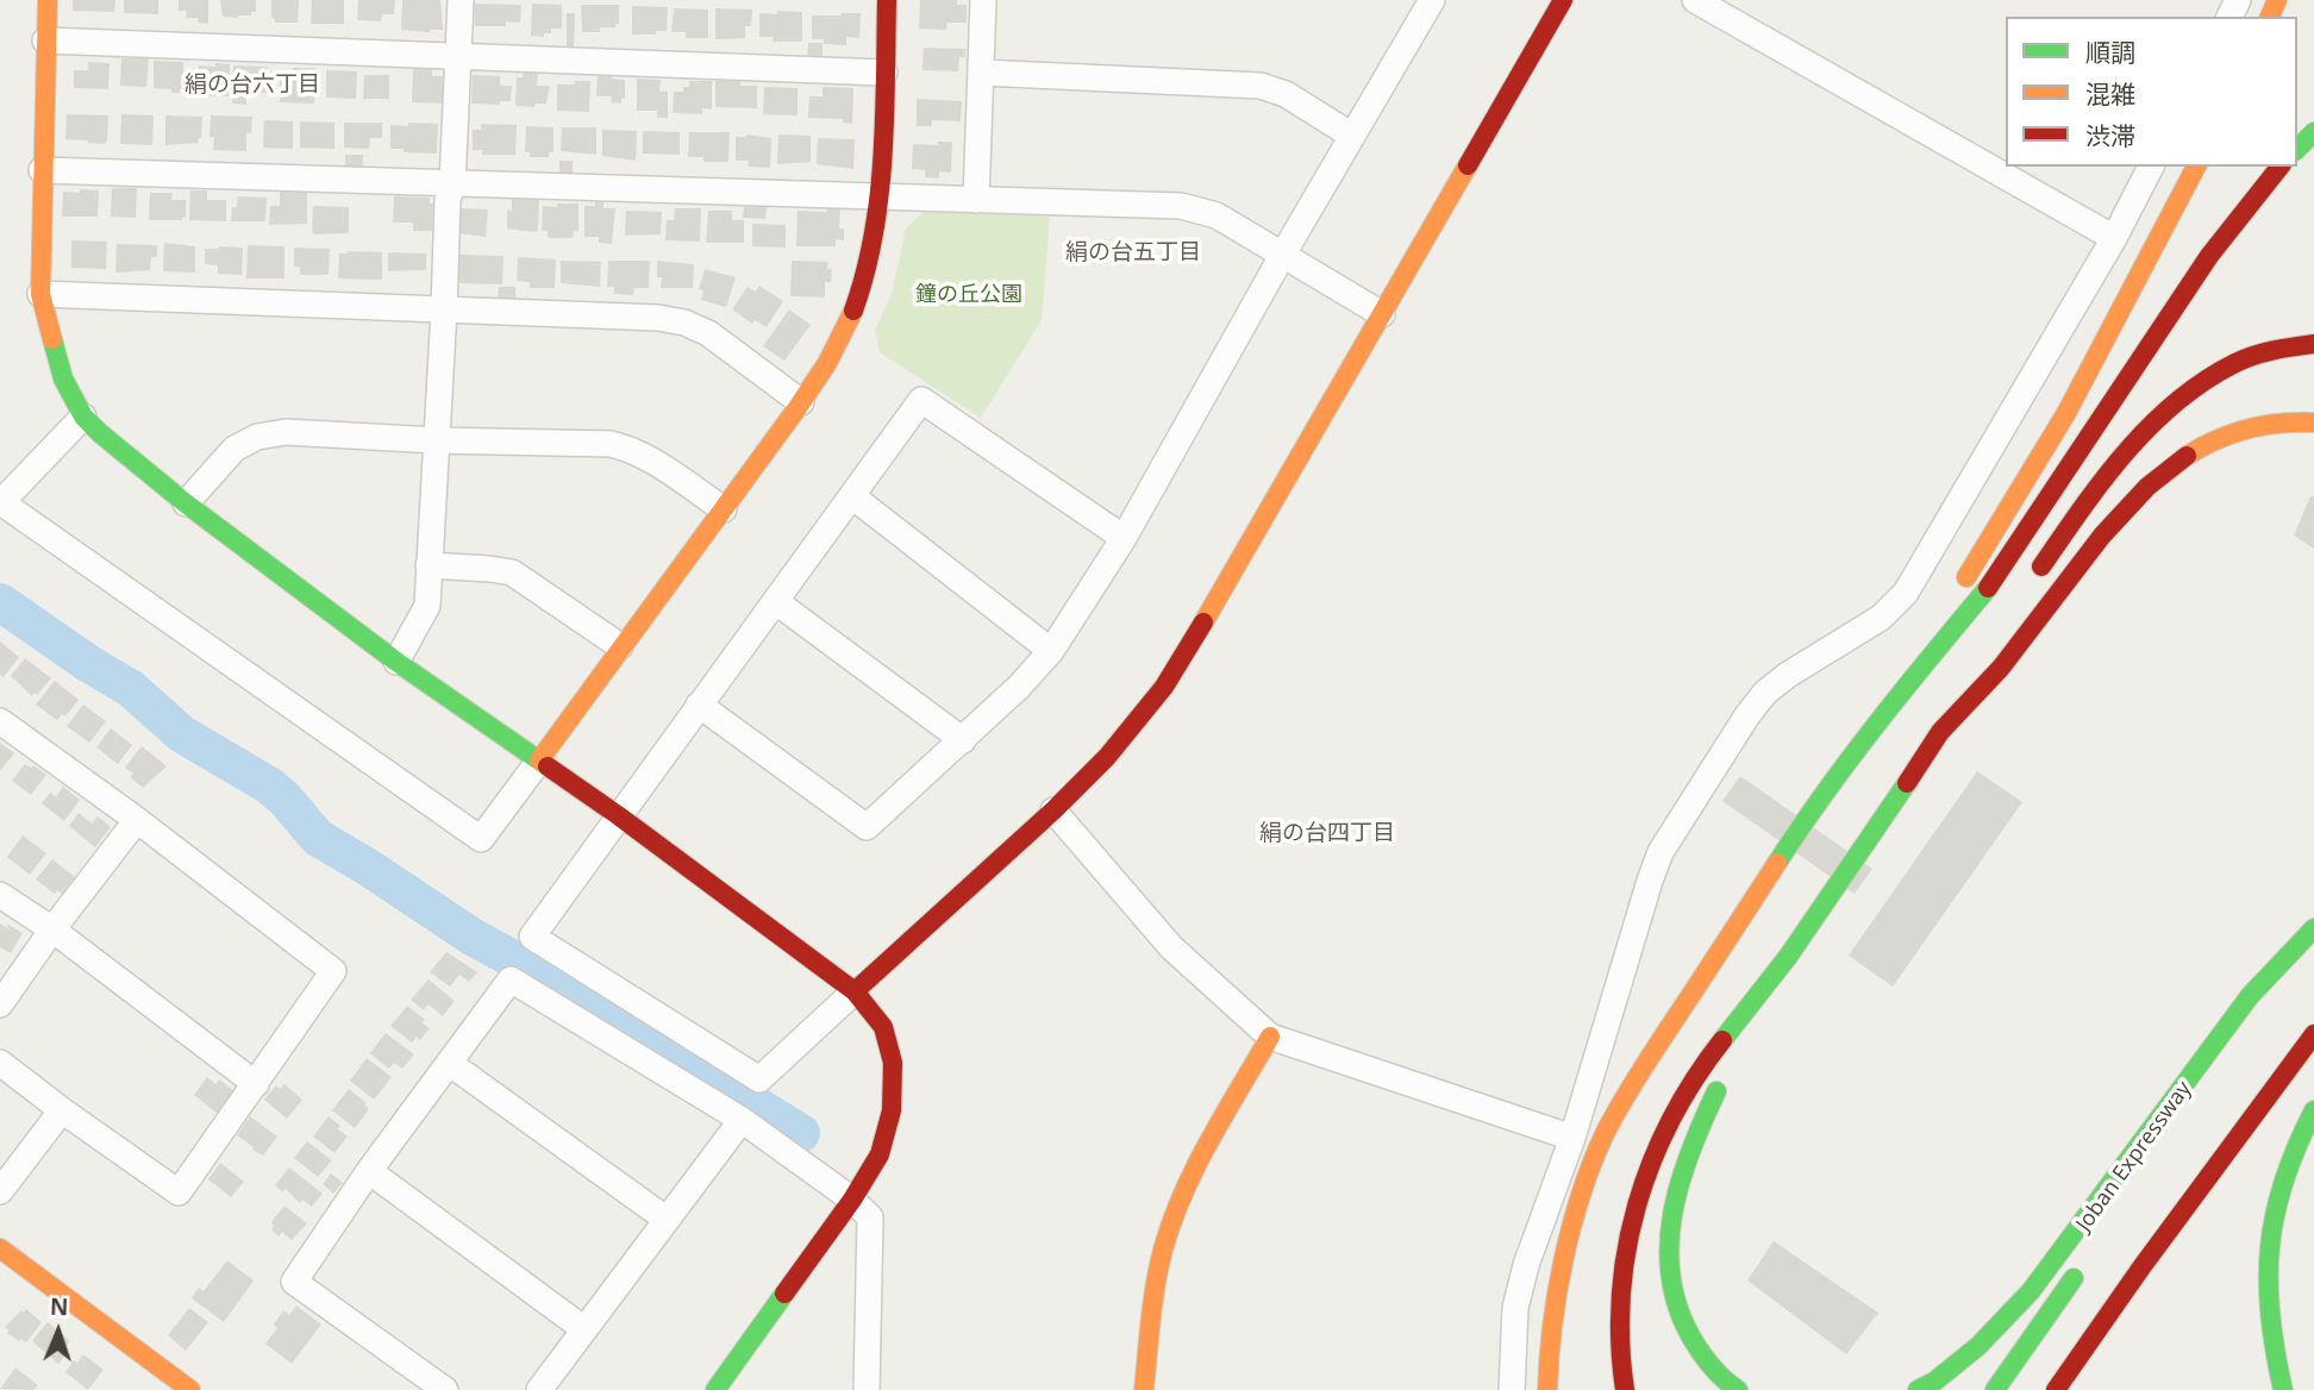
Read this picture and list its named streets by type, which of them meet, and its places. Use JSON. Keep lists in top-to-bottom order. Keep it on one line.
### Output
{"districts":["絹の台六丁目","絹の台五丁目","絹の台四丁目"],"parks":["鐘の丘公園"],"legend":["順調","混雑","渋滞"],"north":"top"}
